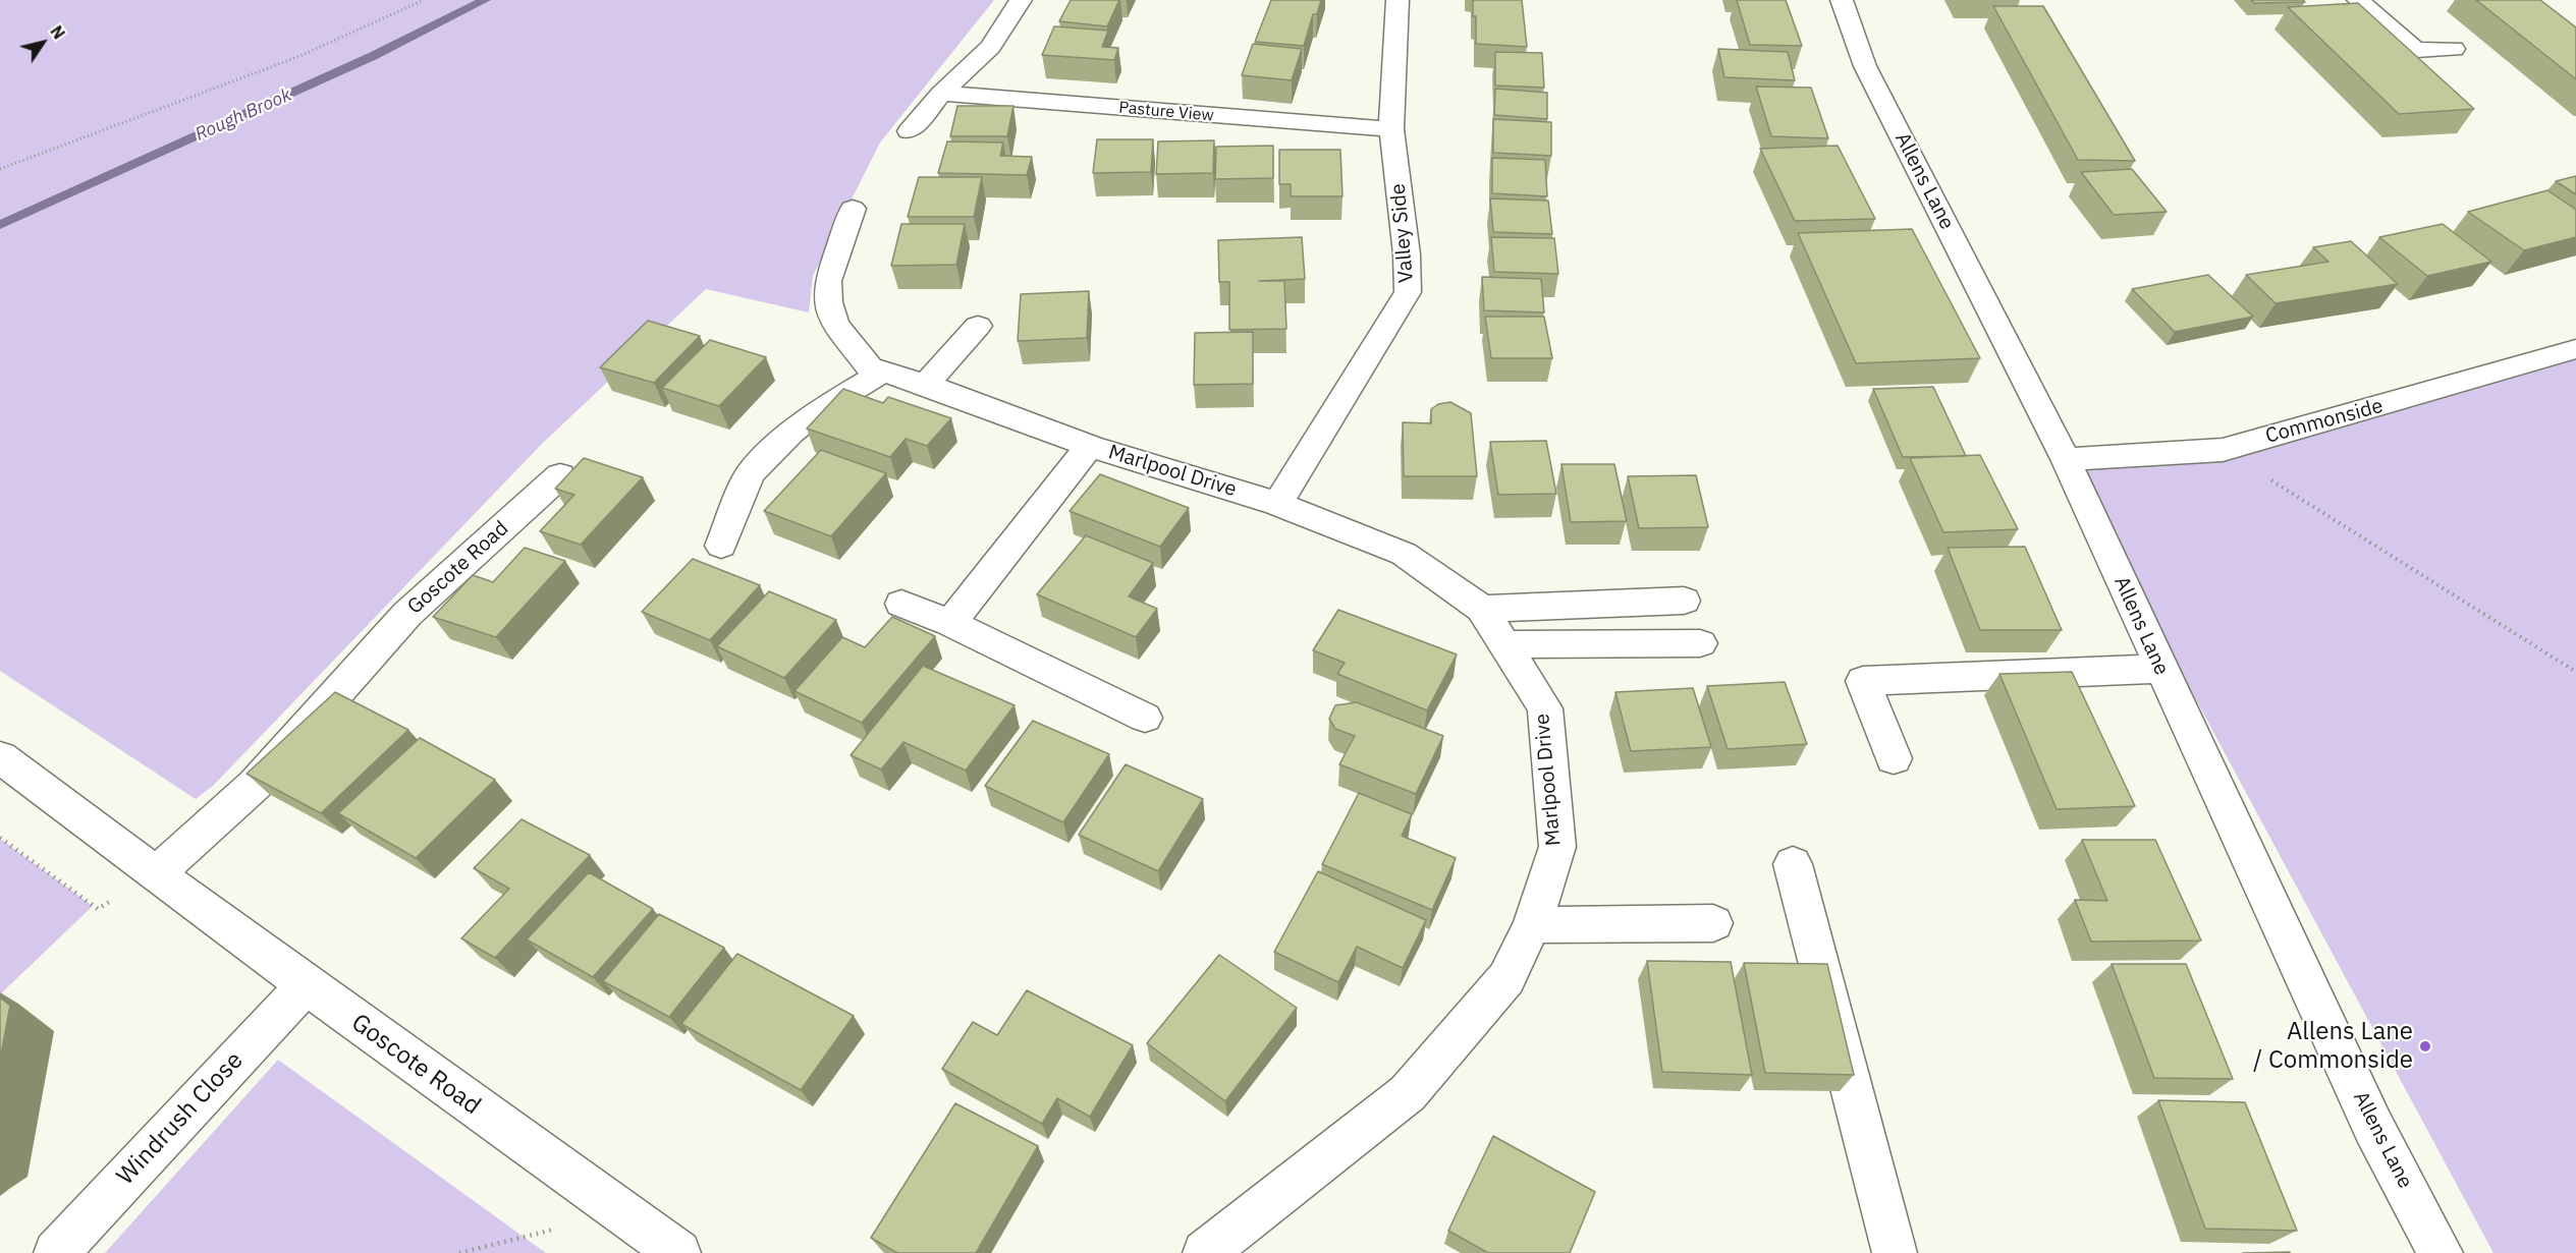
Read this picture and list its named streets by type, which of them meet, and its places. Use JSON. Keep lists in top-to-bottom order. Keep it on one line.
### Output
{"streets":{"street":["Pasture View","Allens Lane","Valley Side","Commonside","Marlpool Drive","Goscote Road","Windrush Close"]},"crossings":[["Pasture View","Valley Side"],["Allens Lane","Commonside"],["Valley Side","Marlpool Drive"],["Goscote Road","Windrush Close"]],"water":["Rough Brook"],"places":["Allens Lane / Commonside"],"north":"top right"}
